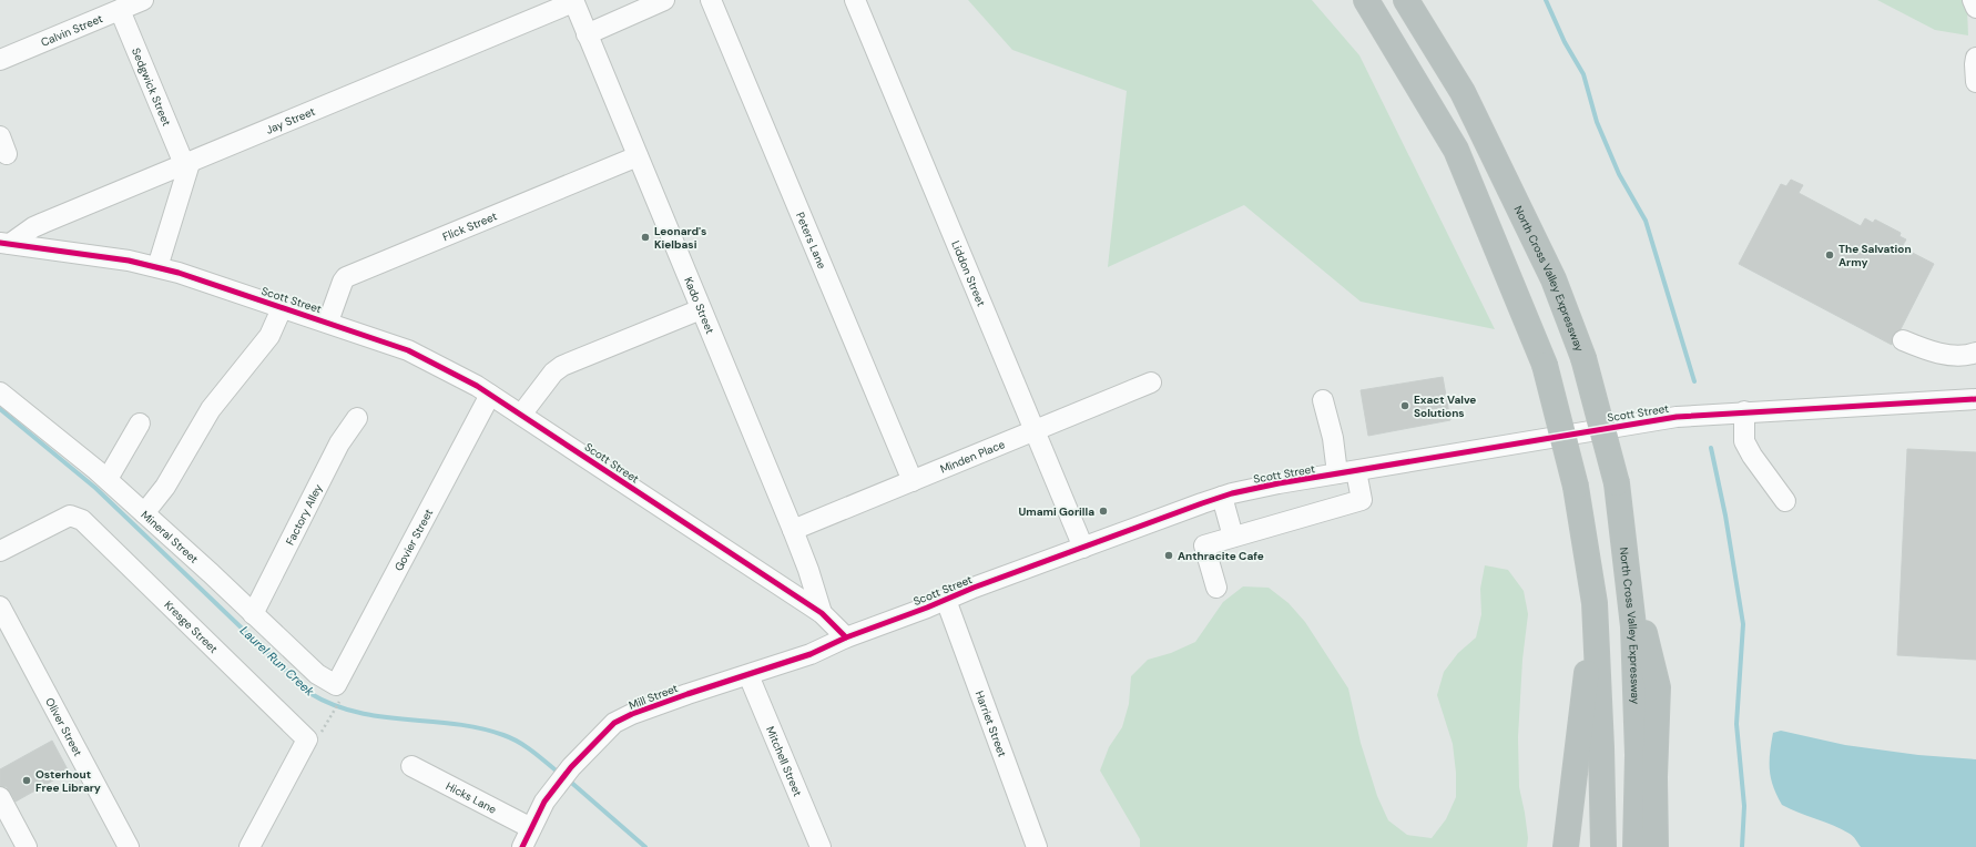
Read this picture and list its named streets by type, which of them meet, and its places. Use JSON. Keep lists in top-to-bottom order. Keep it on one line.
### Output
{"streets":{"highway":["North Cross Valley Expressway"],"street":["Calvin Street","Sedgwick Street","Jay Street","Flick Street","Peters Lane","Liddon Street","Scott Street","Kado Street","Minden Place","Factory Alley","Mineral Street","Govier Street","Kresge Street","Mill Street","Harriet Street","Oliver Street","Mitchell Street","Hicks Lane"]},"crossings":[["Calvin Street","Sedgwick Street"],["Sedgwick Street","Jay Street"],["Jay Street","Scott Street"],["Jay Street","Kado Street"],["Flick Street","Scott Street"],["Flick Street","Kado Street"],["Peters Lane","Minden Place"],["Liddon Street","Scott Street"],["Liddon Street","Minden Place"],["Scott Street","Kado Street"],["Scott Street","Govier Street"],["Scott Street","Mill Street"],["Scott Street","Harriet Street"],["Kado Street","Minden Place"],["Factory Alley","Mineral Street"],["Mineral Street","Govier Street"],["Mill Street","Mitchell Street"],["Mill Street","Hicks Lane"]],"water":["Laurel Run Creek"],"places":["Leonard's Kielbasi","The Salvation Army","Exact Valve Solutions","Umami Gorilla","Anthracite Cafe","Osterhout Free Library"]}
